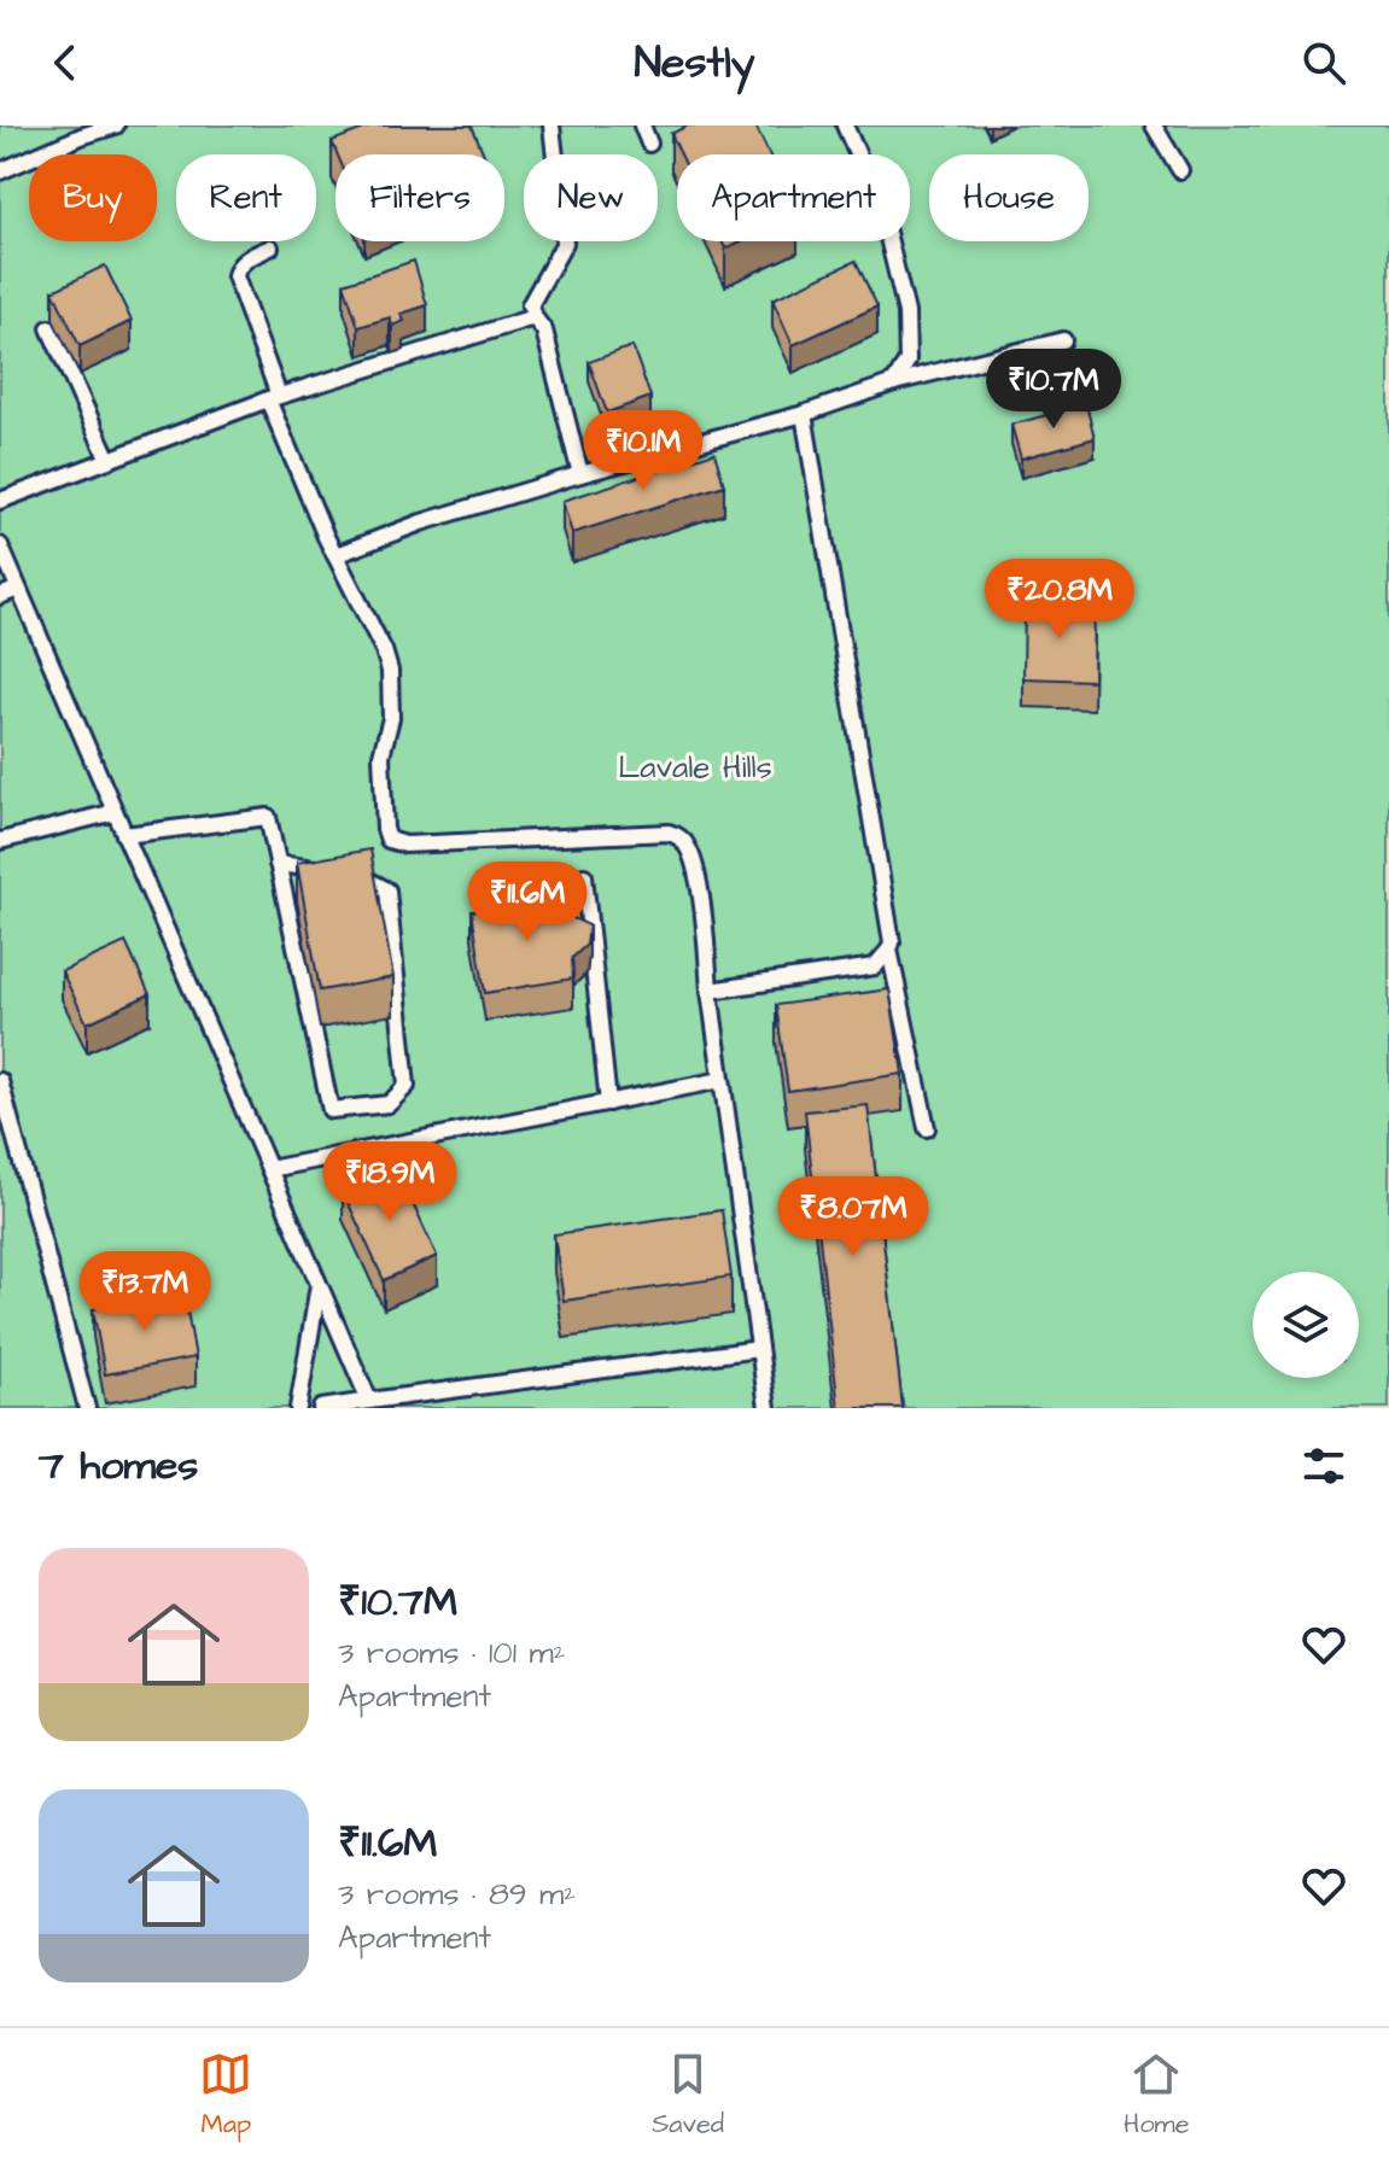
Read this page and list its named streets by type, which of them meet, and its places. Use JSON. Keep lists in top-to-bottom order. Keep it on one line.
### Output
{"parks":["Lavale Hills"],"page":{"header":"Nestly","chip":["Buy","Rent","Filters","New","Apartment","House"],"price":["₹10.7M","₹10.1M","₹20.8M","₹11.6M","₹18.9M","₹8.07M","₹13.7M"],"heading":"7 homes","list":[{"name":"₹10.7M","note":"3 rooms · 101 m² · Apartment"},{"name":"₹11.6M","note":"3 rooms · 89 m² · Apartment"}],"tabs":["Map","Saved","Home"]}}
